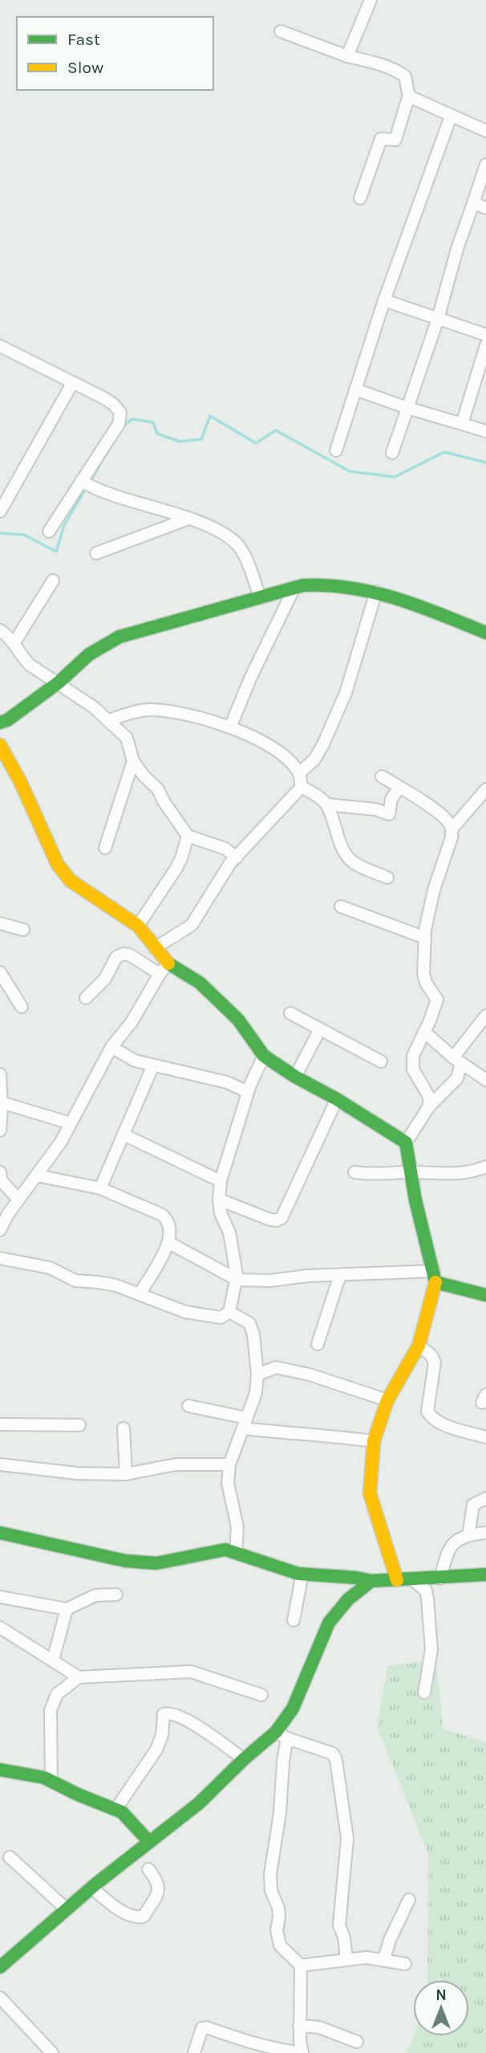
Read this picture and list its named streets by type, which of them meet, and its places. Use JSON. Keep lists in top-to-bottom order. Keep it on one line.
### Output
{"legend":["Fast","Slow"],"north":"top"}
